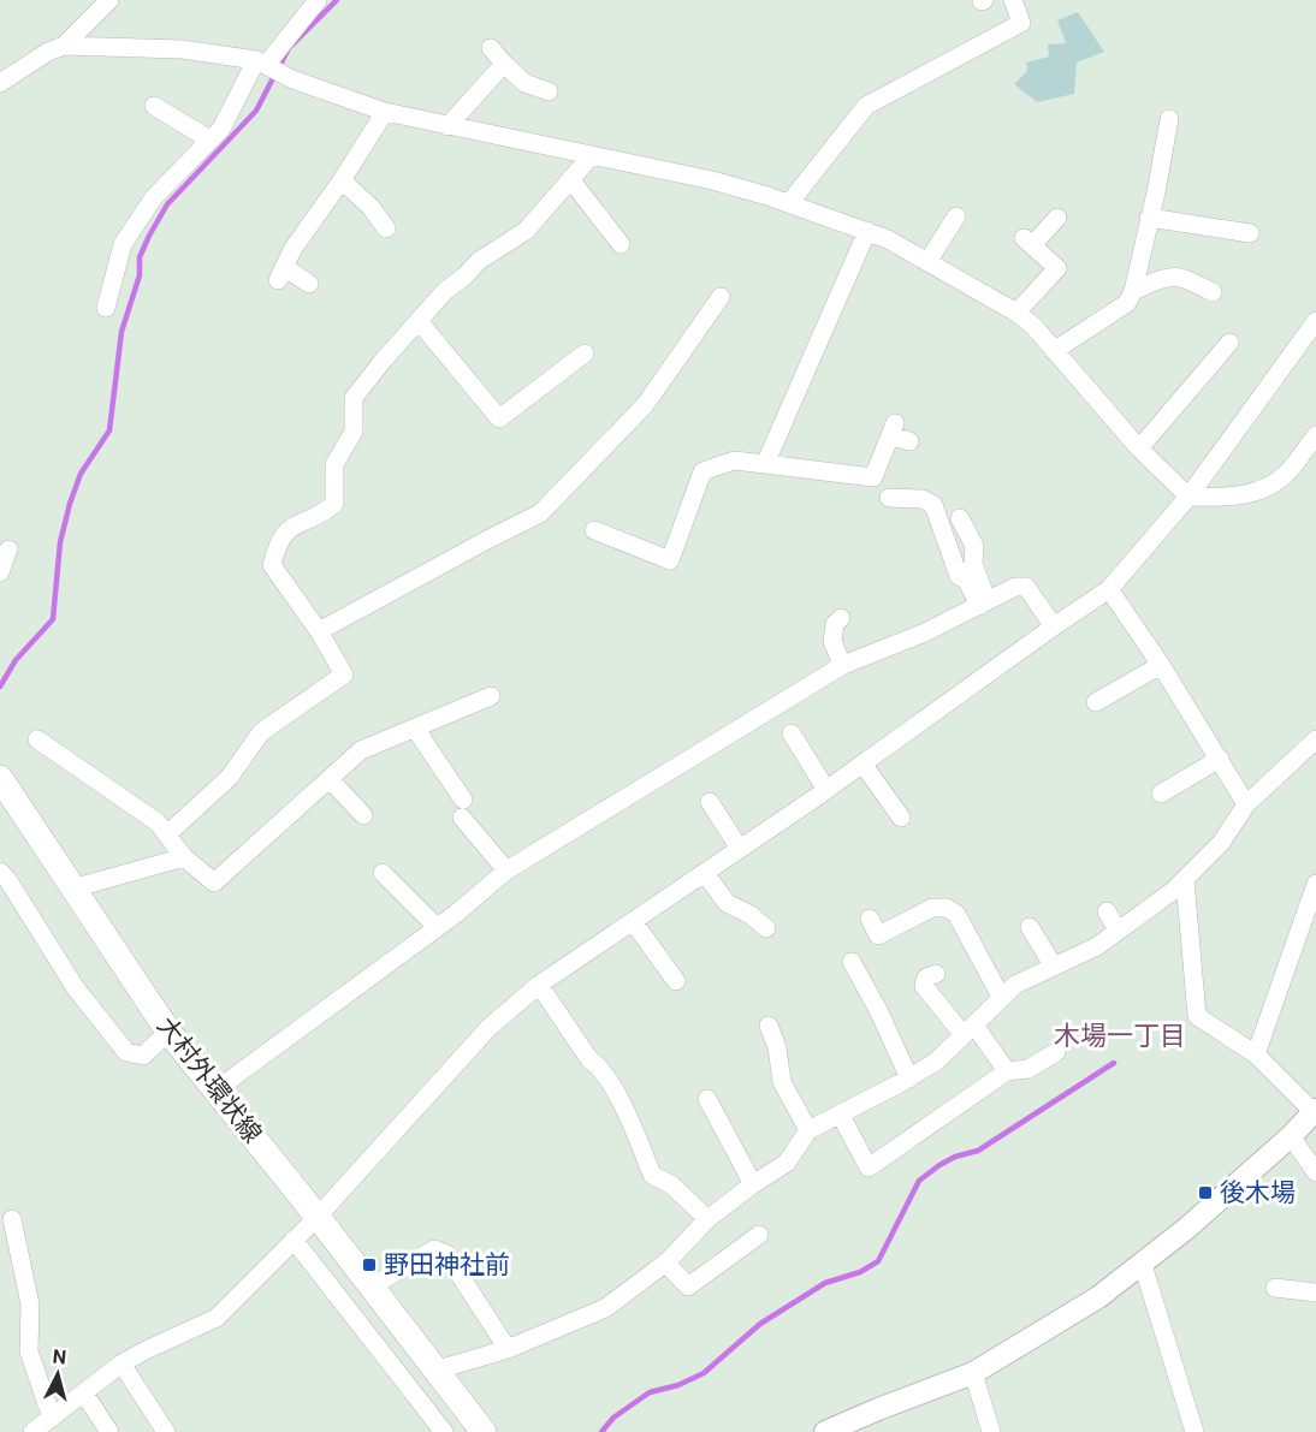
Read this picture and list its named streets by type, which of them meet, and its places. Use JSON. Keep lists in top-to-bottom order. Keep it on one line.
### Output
{"streets":{"main road":["大村外環状線"]},"districts":["木場一丁目"],"places":{"transit":["後木場","野田神社前"]},"north":"top"}
